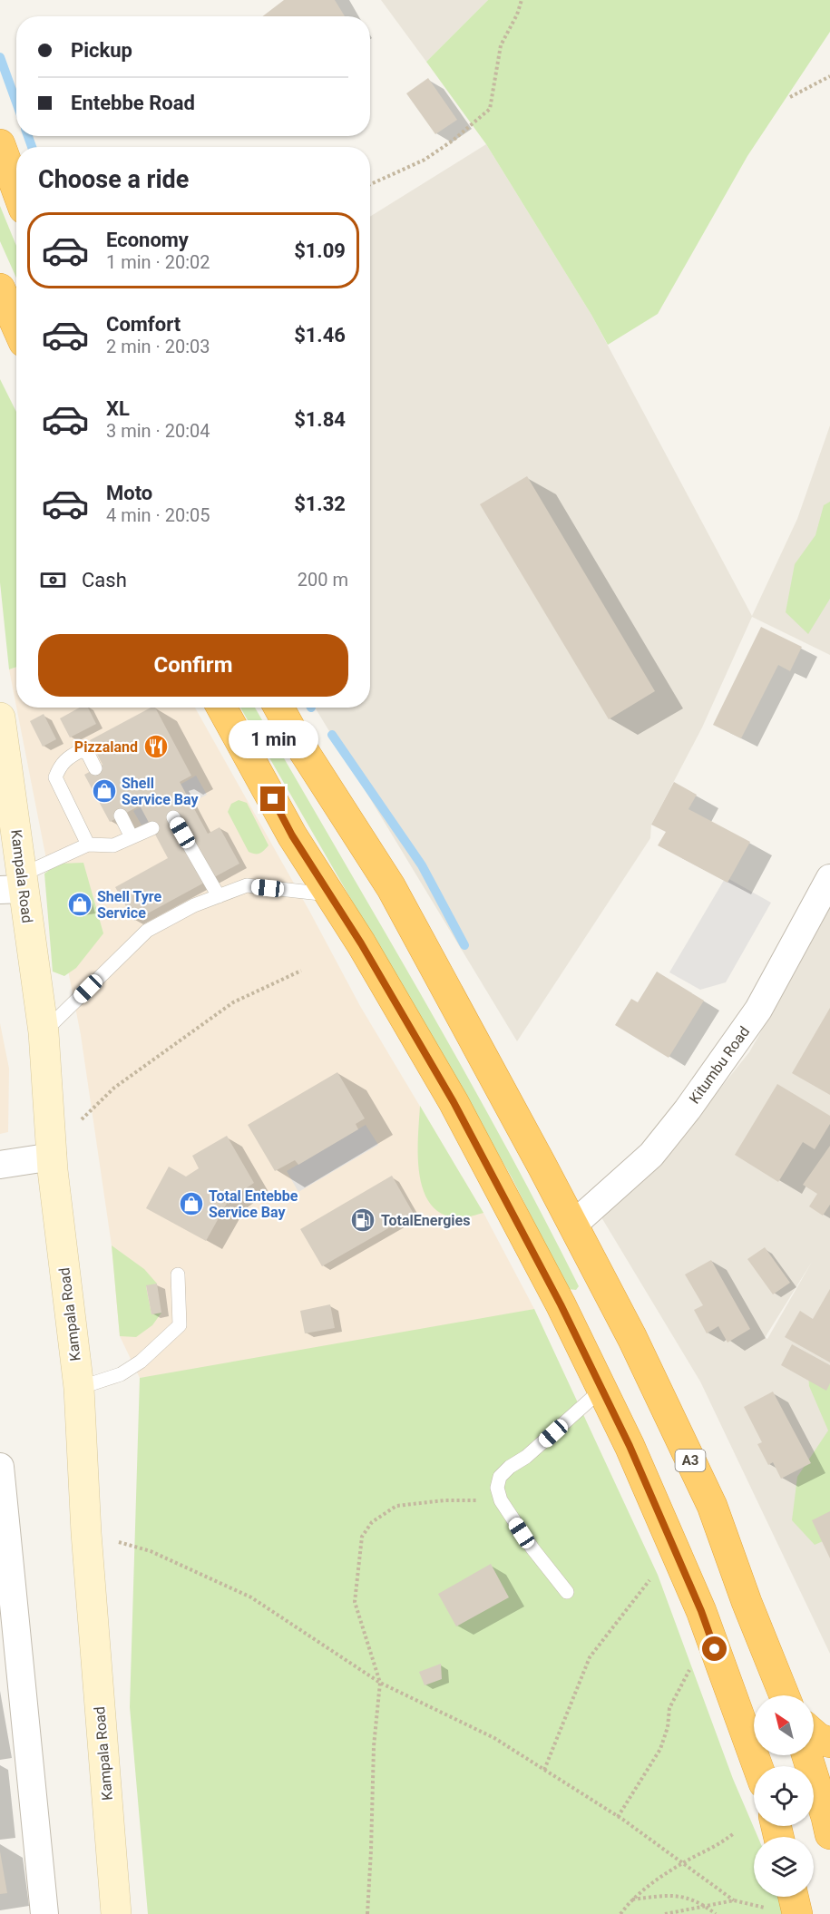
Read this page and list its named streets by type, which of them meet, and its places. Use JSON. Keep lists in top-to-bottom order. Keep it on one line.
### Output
{"streets":{"highway":["A3"],"main road":["Kampala Road"],"street":["Kitumbu Road"]},"crossings":[["Kitumbu Road","A3"]],"places":{"restaurant":["Pizzaland"],"shop":["Shell Service Bay","Shell Tyre Service","Total Entebbe Service Bay"],"fuel station":["TotalEnergies"]},"north":"top left","page":{"banner":["Pickup","Entebbe Road"],"heading":"Choose a ride","list":[{"name":"Economy","note":"1 min · 20:02","value":"$1.09"},{"name":"Comfort","note":"2 min · 20:03","value":"$1.46"},{"name":"XL","note":"3 min · 20:04","value":"$1.84"},{"name":"Moto","note":"4 min · 20:05","value":"$1.32"}],"pay":["Cash","200 m"],"buttons":"Confirm","bubble":"1 min"}}
